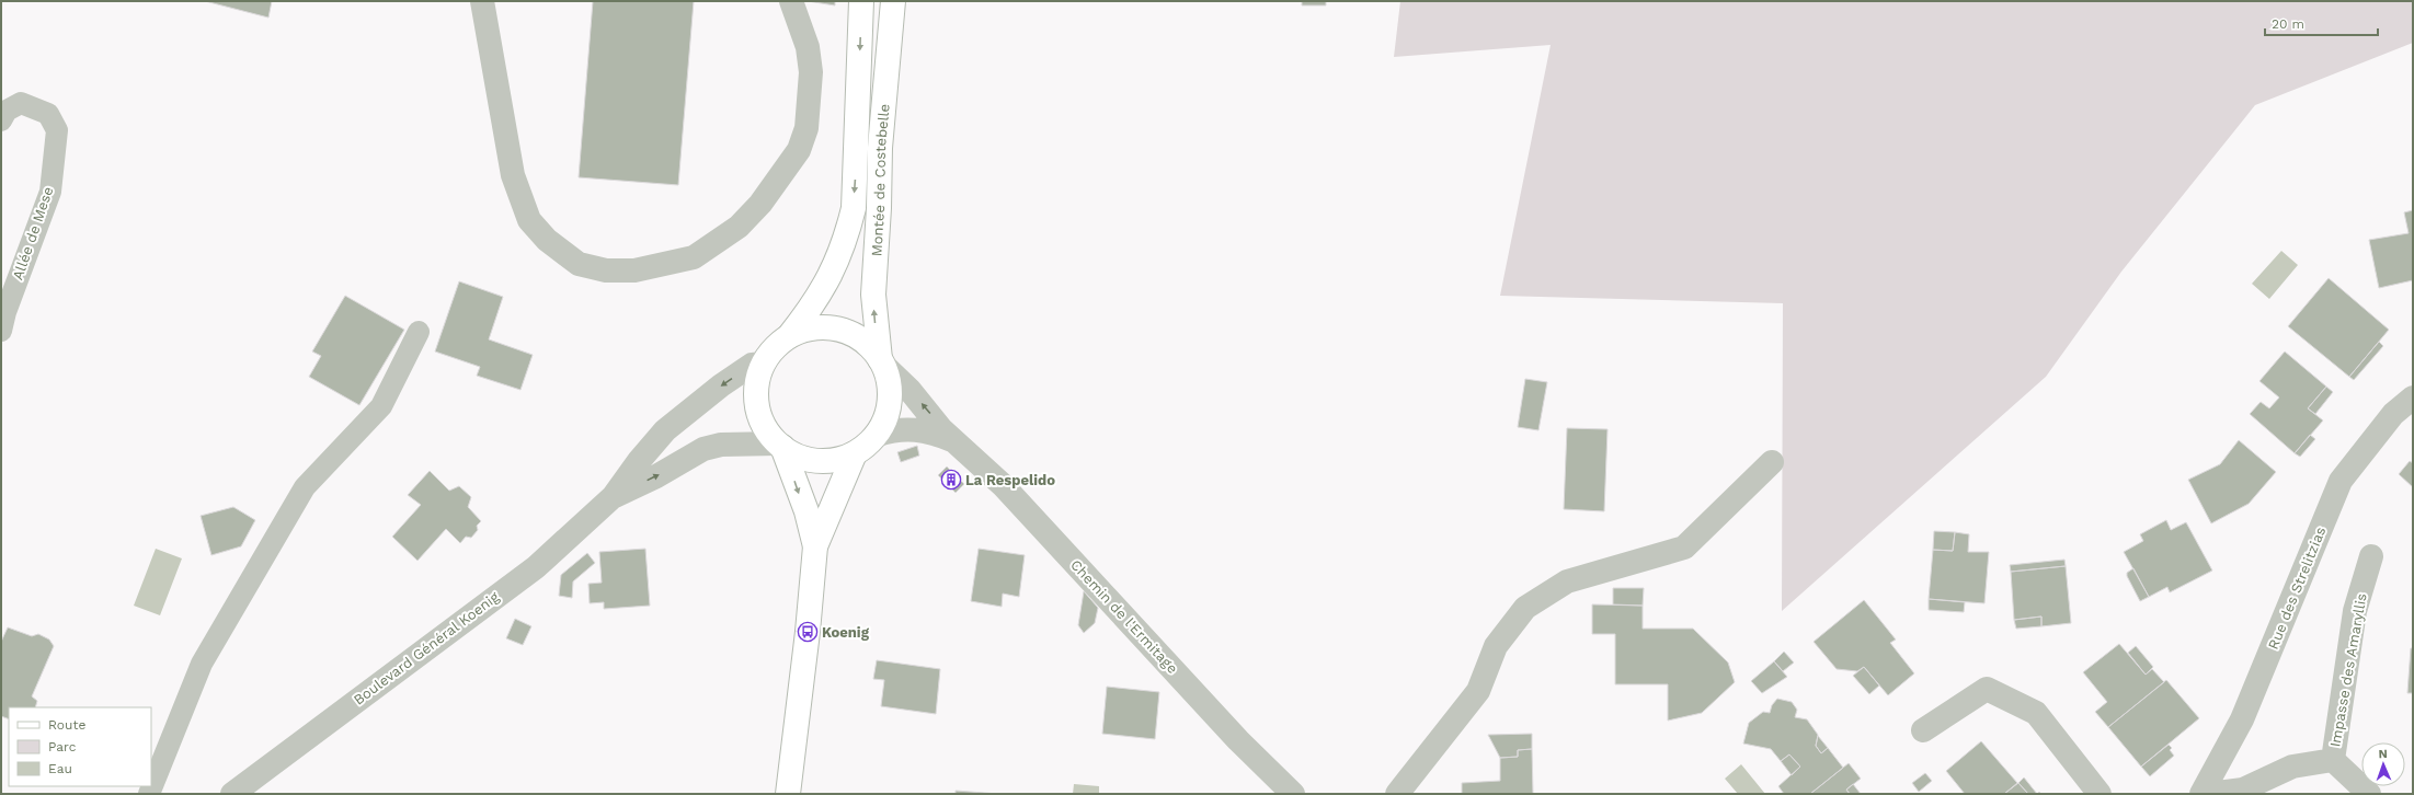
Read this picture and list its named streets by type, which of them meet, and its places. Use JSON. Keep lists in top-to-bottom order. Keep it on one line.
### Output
{"streets":{"main road":["Montée de Costebelle"],"street":["Rue des Strelitzias","Chemin de l'Ermitage","Boulevard Général Koenig","Impasse des Amaryllis"],"lane":["Allée de Mese"]},"crossings":[["Montée de Costebelle","Chemin de l'Ermitage"],["Montée de Costebelle","Boulevard Général Koenig"],["Chemin de l'Ermitage","Boulevard Général Koenig"]],"places":{"building":["La Respelido"],"bus stop":["Koenig"]},"legend":["Route","Parc","Eau"],"scale_bar":"20 m","north":"top"}
